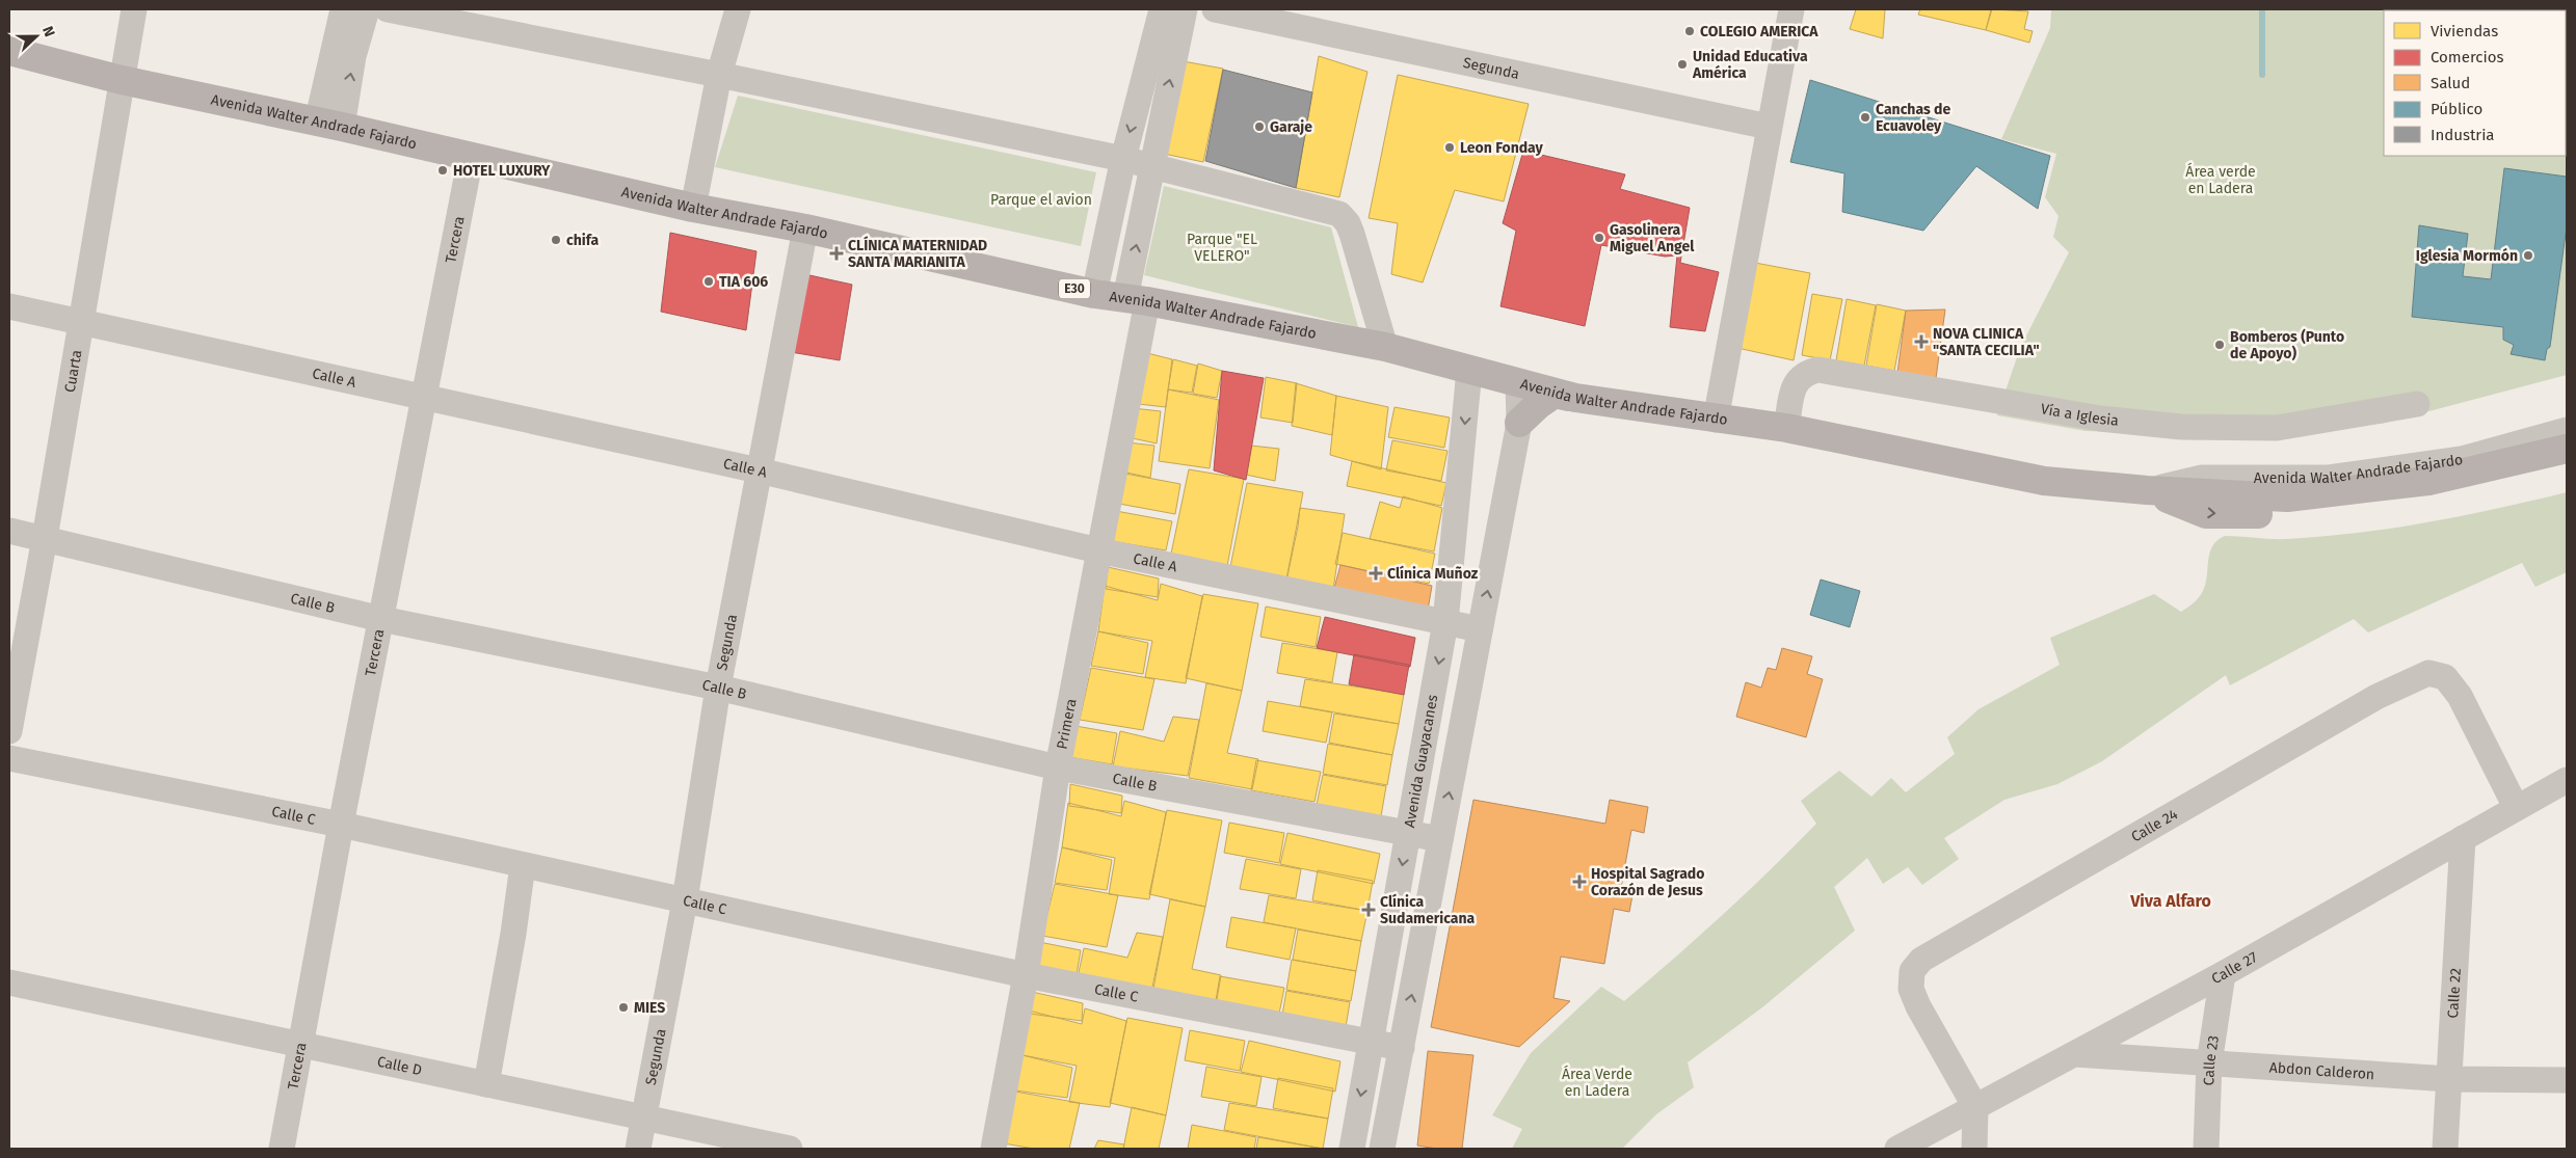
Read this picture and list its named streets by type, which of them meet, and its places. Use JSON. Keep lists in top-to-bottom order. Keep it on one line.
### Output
{"streets":{"main road":["Avenida Walter Andrade Fajardo","E30"],"street":["Segunda","Tercera","Cuarta","Calle A","Vía a Iglesia","Calle B","Primera","Avenida Guayacanes","Calle C","Calle 24","Calle 27","Calle 22","Calle 23","Calle D","Abdon Calderon"]},"crossings":[["Segunda","Avenida Walter Andrade Fajardo"],["Segunda","Calle A"],["Segunda","Calle B"],["Segunda","Calle C"],["Segunda","Calle D"],["Avenida Walter Andrade Fajardo","Tercera"],["Avenida Walter Andrade Fajardo","Cuarta"],["Avenida Walter Andrade Fajardo","Vía a Iglesia"],["Avenida Walter Andrade Fajardo","Primera"],["Avenida Walter Andrade Fajardo","Avenida Guayacanes"],["Tercera","Calle A"],["Tercera","Calle B"],["Tercera","Calle C"],["Tercera","Calle D"],["Cuarta","Calle A"],["Cuarta","Calle B"],["Calle A","Primera"],["Calle A","Avenida Guayacanes"],["Calle B","Primera"],["Calle B","Avenida Guayacanes"],["Primera","Calle C"],["Avenida Guayacanes","Calle C"],["Calle 24","Calle 27"],["Calle 27","Calle 22"],["Calle 27","Calle 23"],["Calle 27","Abdon Calderon"],["Calle 22","Abdon Calderon"],["Calle 23","Abdon Calderon"]],"districts":["Viva Alfaro"],"parks":["Área verde en Ladera","Parque el avion","Parque \"EL VELERO\"","Área Verde en Ladera"],"places":{"other":["COLEGIO AMERICA","Unidad Educativa América","Canchas de Ecuavoley","Garaje","Leon Fonday","HOTEL LUXURY","Gasolinera Miguel Angel","chifa","Iglesia Mormón","TIA 606","Bomberos (Punto de Apoyo)","MIES"],"health":["CLÍNICA MATERNIDAD SANTA MARIANITA","NOVA CLINICA \"SANTA CECILIA\"","Clínica Muñoz","Hospital Sagrado Corazón de Jesus","Clínica Sudamericana"]},"legend":["Viviendas","Comercios","Salud","Público","Industria"],"north":"right"}
